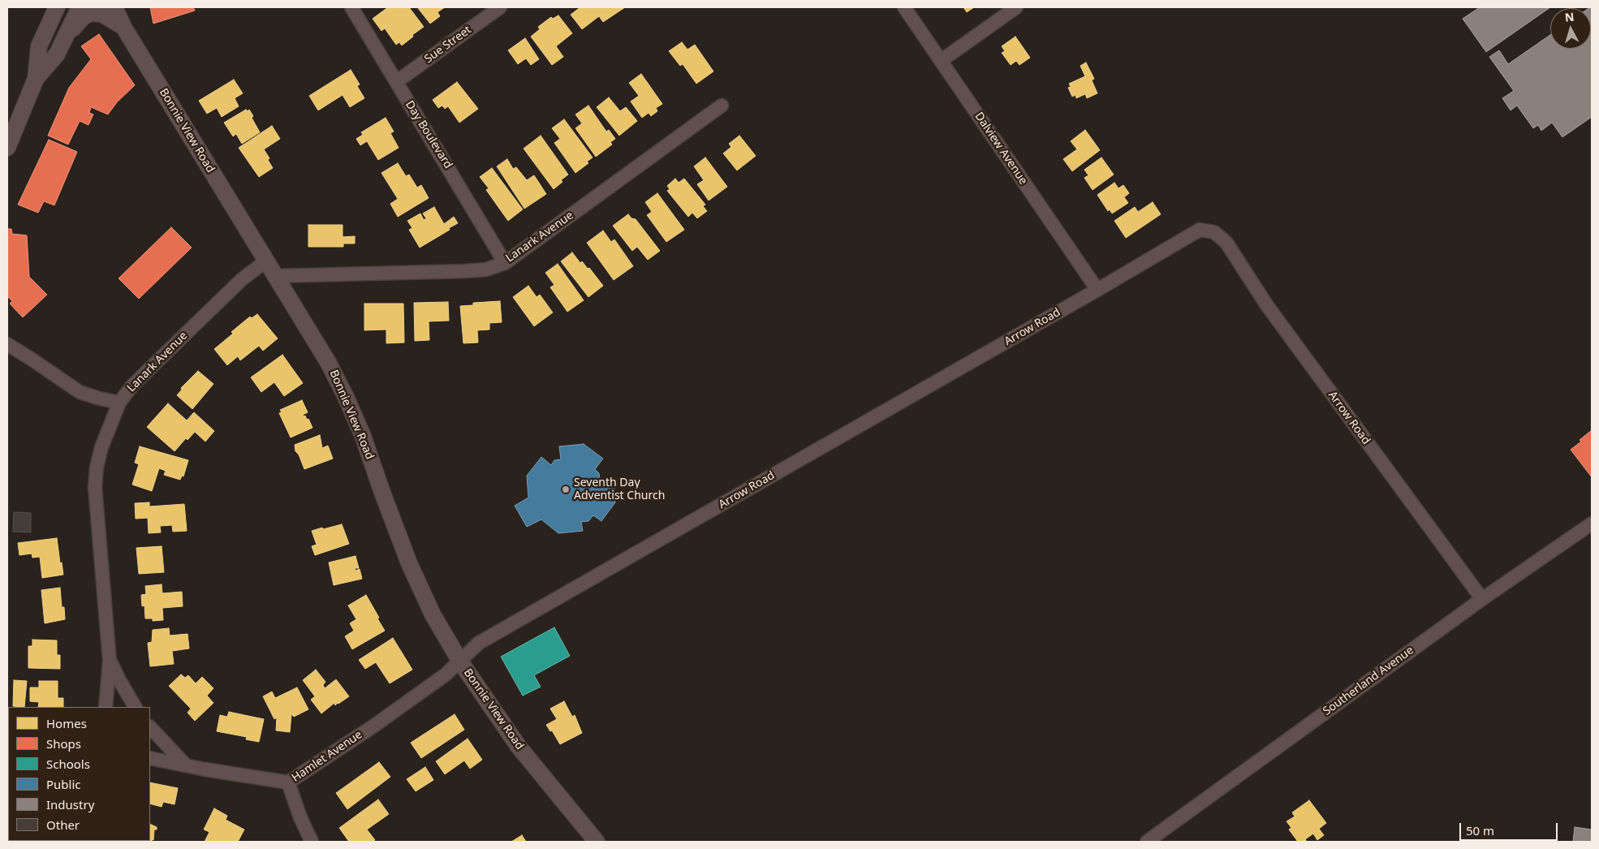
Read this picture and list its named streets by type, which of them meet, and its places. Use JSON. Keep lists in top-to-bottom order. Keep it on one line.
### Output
{"streets":{"street":["Sue Street","Bonnie View Road","Day Boulevard","Dalview Avenue","Lanark Avenue","Arrow Road","Southerland Avenue","Hamlet Avenue"]},"crossings":[["Sue Street","Day Boulevard"],["Bonnie View Road","Lanark Avenue"],["Bonnie View Road","Arrow Road"],["Bonnie View Road","Hamlet Avenue"],["Day Boulevard","Lanark Avenue"],["Dalview Avenue","Arrow Road"],["Arrow Road","Southerland Avenue"],["Arrow Road","Hamlet Avenue"]],"places":["Seventh Day Adventist Church"],"legend":["Homes","Shops","Schools","Public","Industry","Other"],"scale_bar":"50 m","north":"top"}
